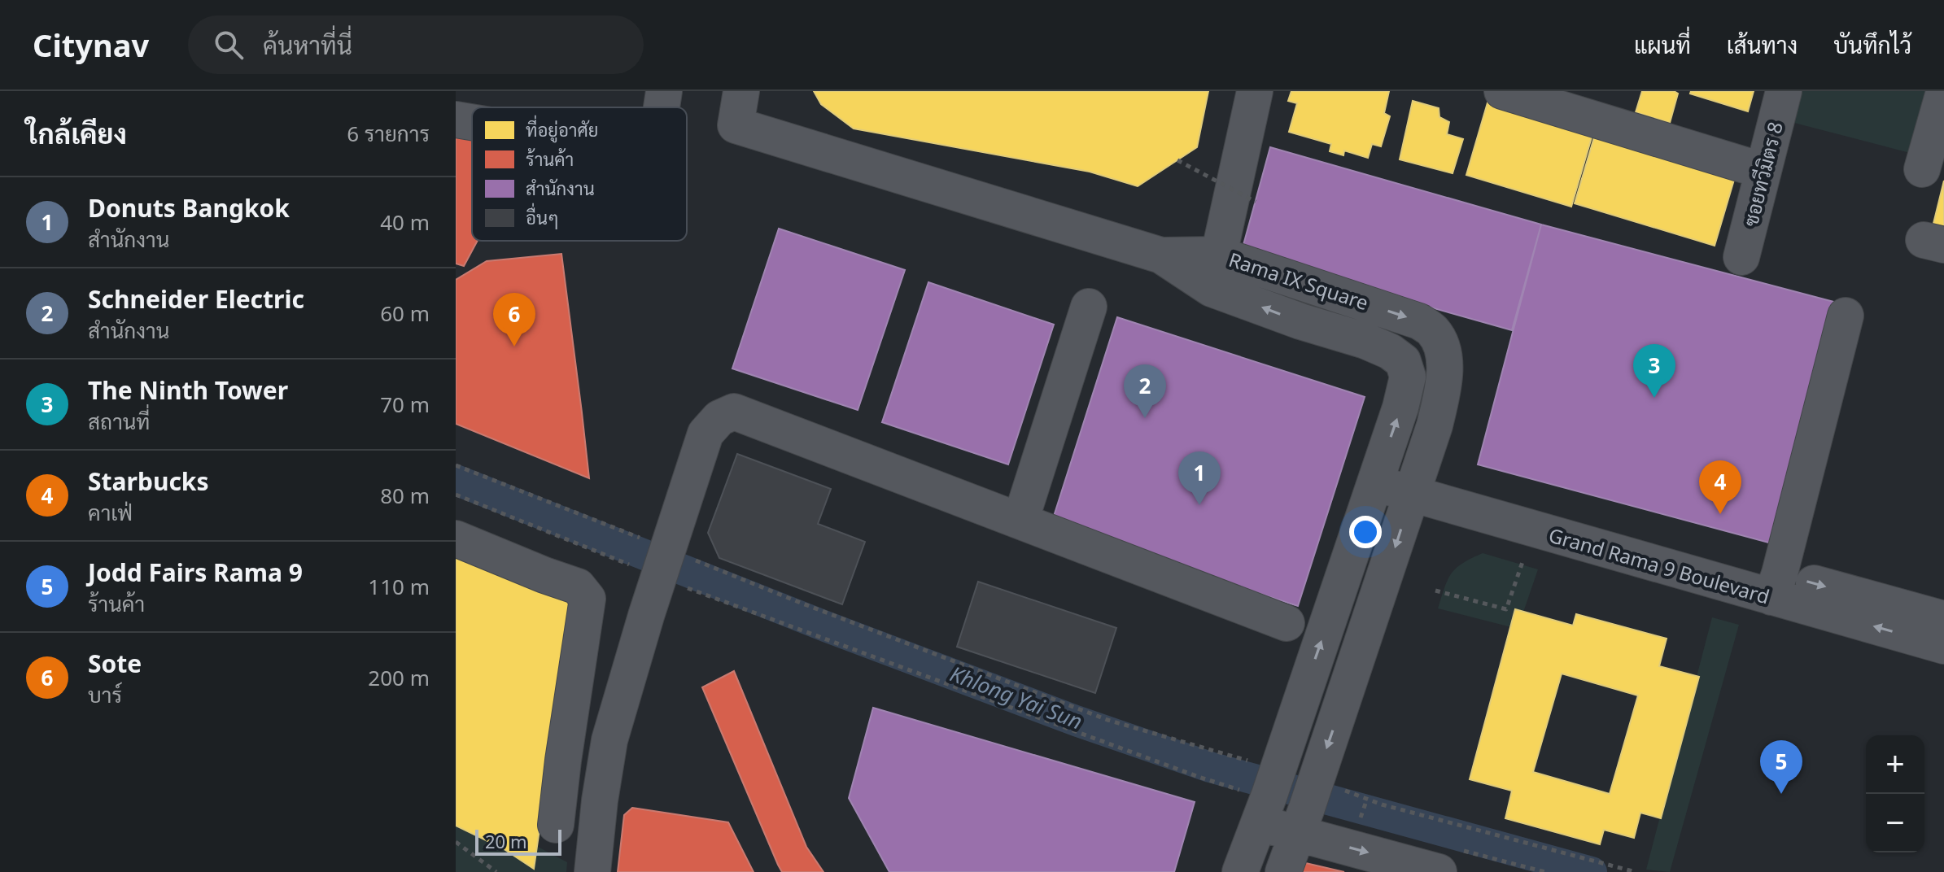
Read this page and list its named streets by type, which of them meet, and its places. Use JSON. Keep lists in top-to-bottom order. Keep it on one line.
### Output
{"streets":{"street":["ซอยทวีมิตร 8","Rama IX Square","Grand Rama 9 Boulevard"]},"crossings":[["Rama IX Square","Grand Rama 9 Boulevard"]],"water":["Khlong Yai Sun"],"legend":["ที่อยู่อาศัย","ร้านค้า","สำนักงาน","อื่นๆ"],"scale_bar":"20 m","page":{"header":"Citynav","search":"ค้นหาที่นี่","nav":["แผนที่","เส้นทาง","บันทึกไว้"],"heading":["ใกล้เคียง","6 รายการ"],"list":[{"mark":"1","name":"Donuts Bangkok","note":"สำนักงาน","value":"40 m"},{"mark":"2","name":"Schneider Electric","note":"สำนักงาน","value":"60 m"},{"mark":"3","name":"The Ninth Tower","note":"สถานที่","value":"70 m"},{"mark":"4","name":"Starbucks","note":"คาเฟ่","value":"80 m"},{"mark":"5","name":"Jodd Fairs Rama 9","note":"ร้านค้า","value":"110 m"},{"mark":"6","name":"Sote","note":"บาร์","value":"200 m"}],"pins":["6","3","2","1","4","5"],"map_buttons":["+","−"],"scale":"20 m"}}
